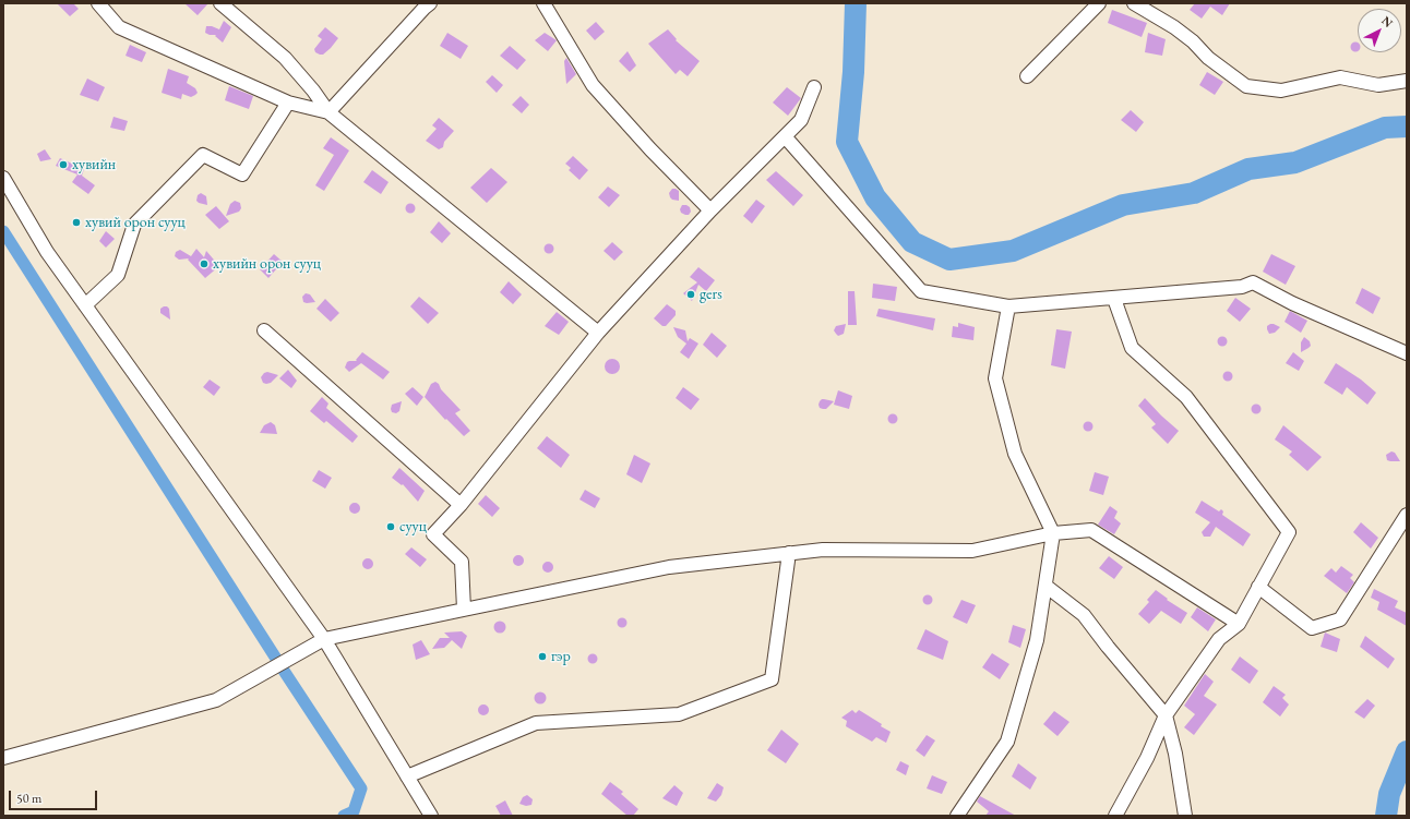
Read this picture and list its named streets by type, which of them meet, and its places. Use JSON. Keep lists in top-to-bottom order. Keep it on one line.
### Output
{"places":["хувийн","хувий орон сууц","хувийн орон сууц","gers","сууц","гэр"],"scale_bar":"50 m","north":"top right"}
